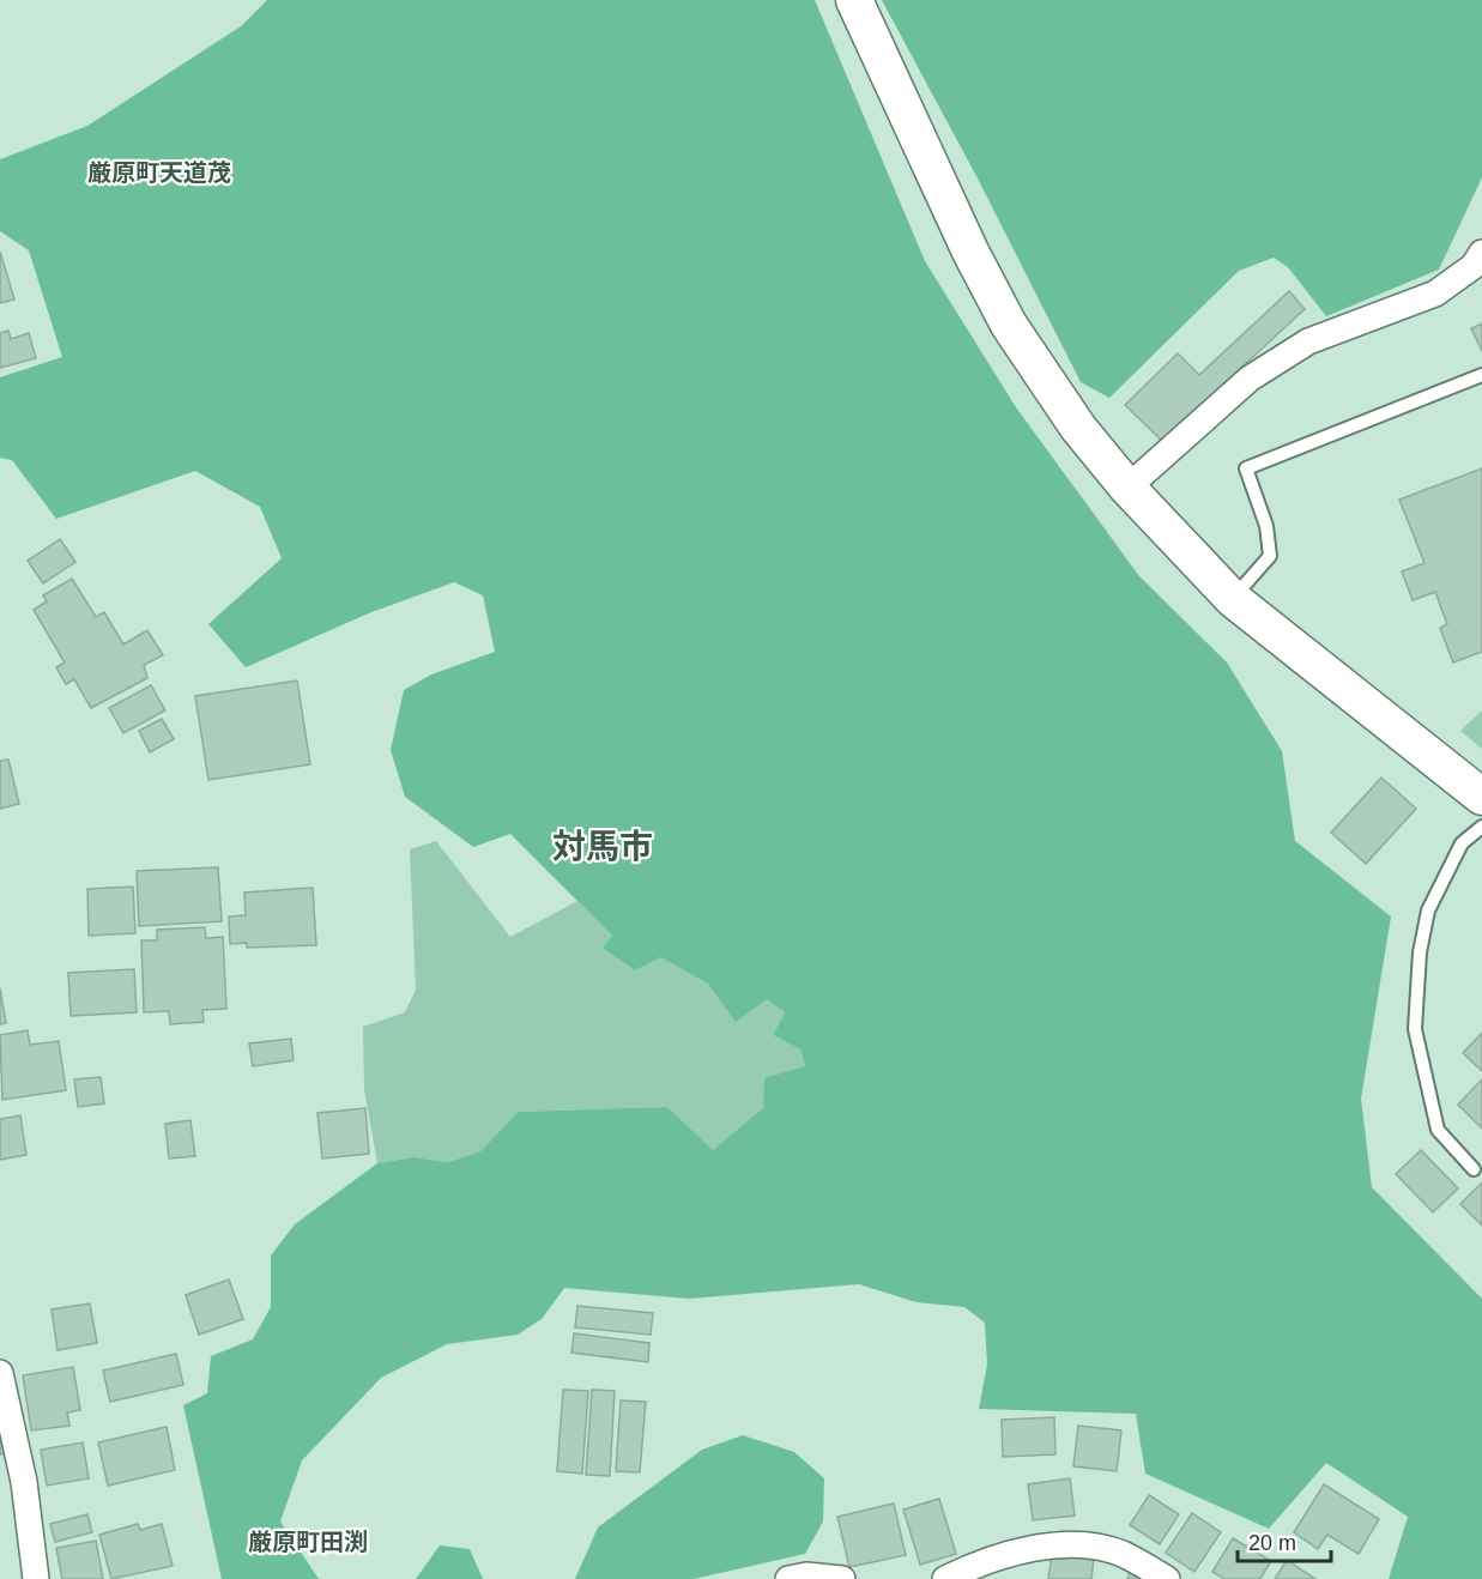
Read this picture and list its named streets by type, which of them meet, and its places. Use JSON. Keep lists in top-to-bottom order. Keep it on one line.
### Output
{"districts":["厳原町天道茂","対馬市","厳原町田渕"],"scale_bar":"20 m"}
